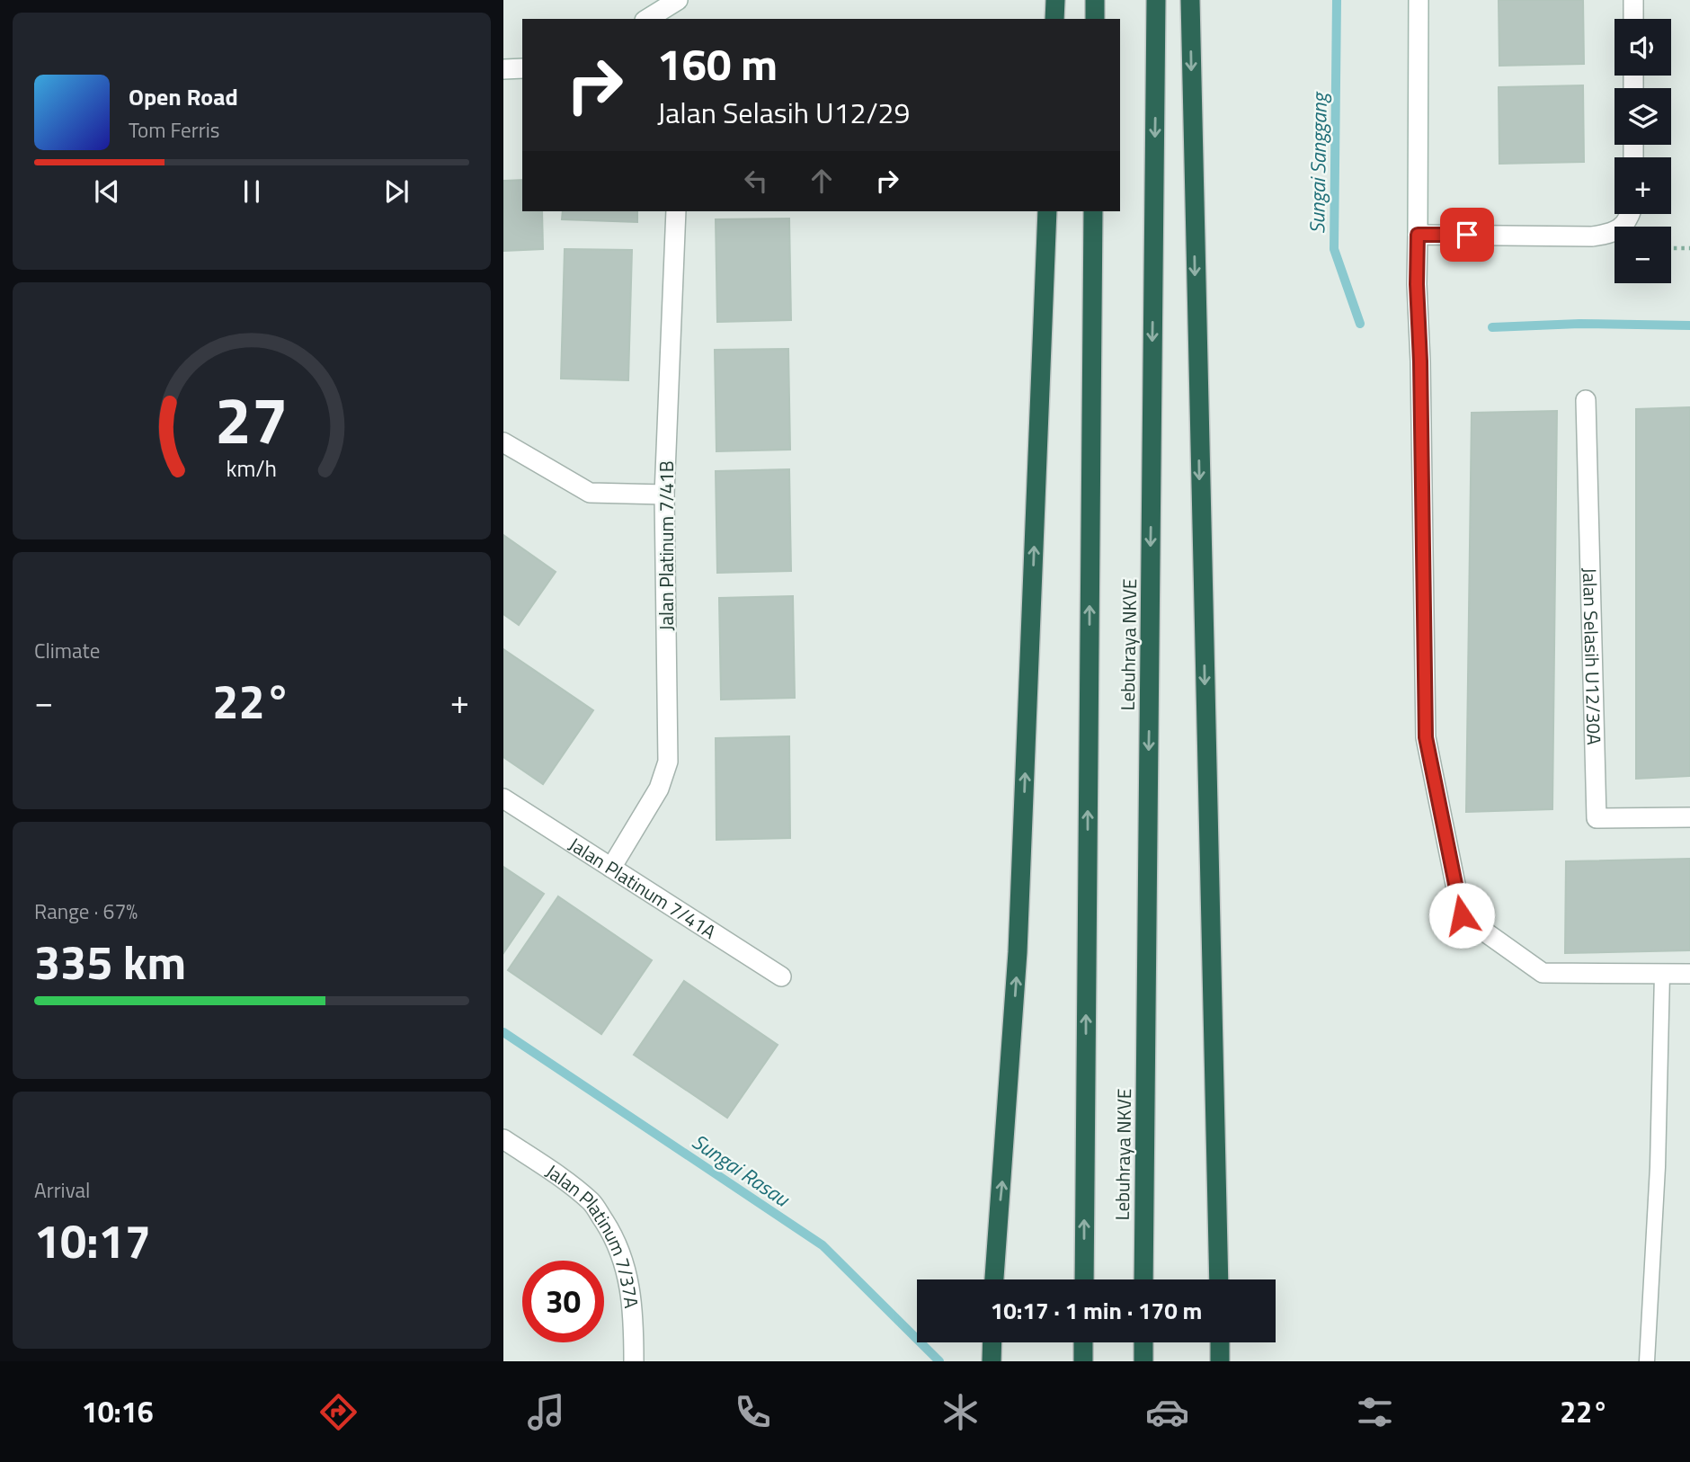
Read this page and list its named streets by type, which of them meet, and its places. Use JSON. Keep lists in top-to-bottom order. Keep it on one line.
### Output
{"streets":{"highway":["Lebuhraya NKVE"],"street":["Jalan Platinum 7/41B","Jalan Selasih U12/30A","Jalan Platinum 7/41A","Jalan Platinum 7/37A"]},"crossings":[["Jalan Platinum 7/41B","Jalan Platinum 7/41A"]],"water":["Sungai Sanggang","Sungai Rasau"],"page":{"map_buttons":["+","−"],"turn":["160 m","Jalan Selasih U12/29"],"song":["Open Road","Tom Ferris"],"tile":["Climate",["Range · 67%","335 km"],["Arrival","10:17"]],"heat":["−","22°","+"],"limit":"30","trip":"10:17 · 1 min · 170 m","tabs":["10:16","22°"],"gauge":["27","km/h"]}}
